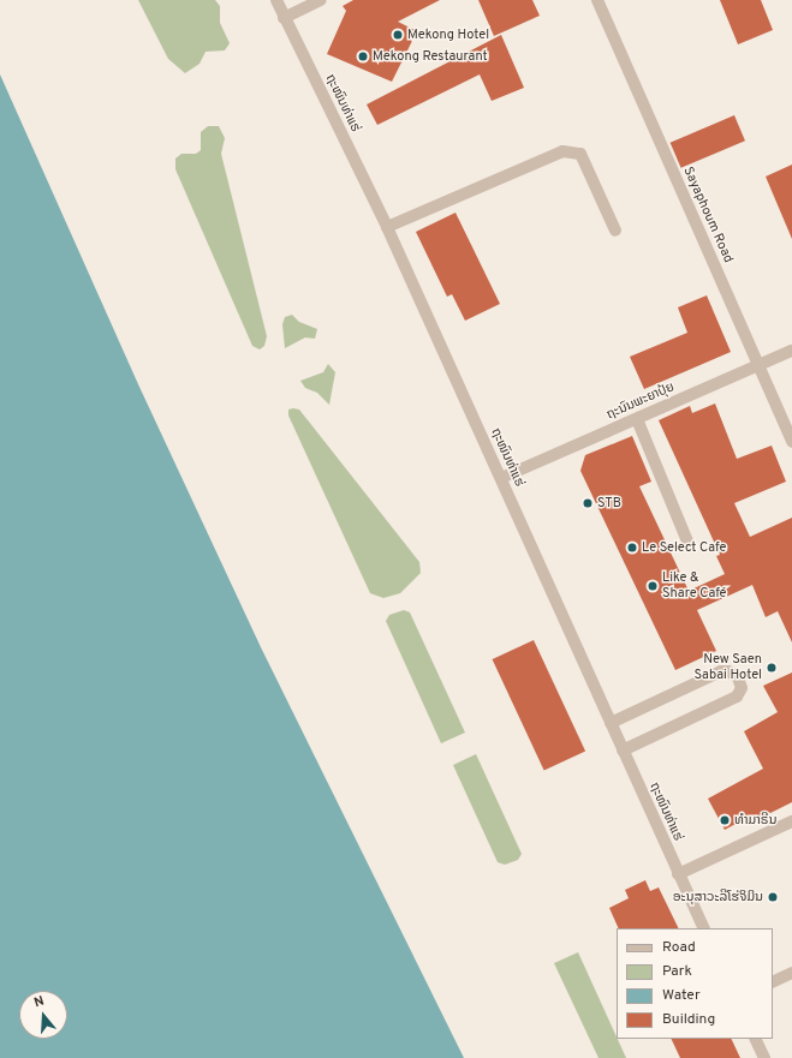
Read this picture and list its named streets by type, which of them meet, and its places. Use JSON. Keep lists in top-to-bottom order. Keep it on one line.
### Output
{"streets":{"street":["ຖະໜົນທ່າແຮ່","Sayaphoum Road","ຖະນົນພະຍາປຸ້ຍ"]},"crossings":[["ຖະໜົນທ່າແຮ່","ຖະນົນພະຍາປຸ້ຍ"],["Sayaphoum Road","ຖະນົນພະຍາປຸ້ຍ"]],"places":["Mekong Hotel","Mekong Restaurant","STB","Le Select Cafe","Like & Share Café","New Saen Sabai Hotel","ທຳມາຣີນ","ອະນຸສາວະລີໂຮ່ຈິມິນ"],"legend":["Road","Park","Water","Building"],"north":"top"}
